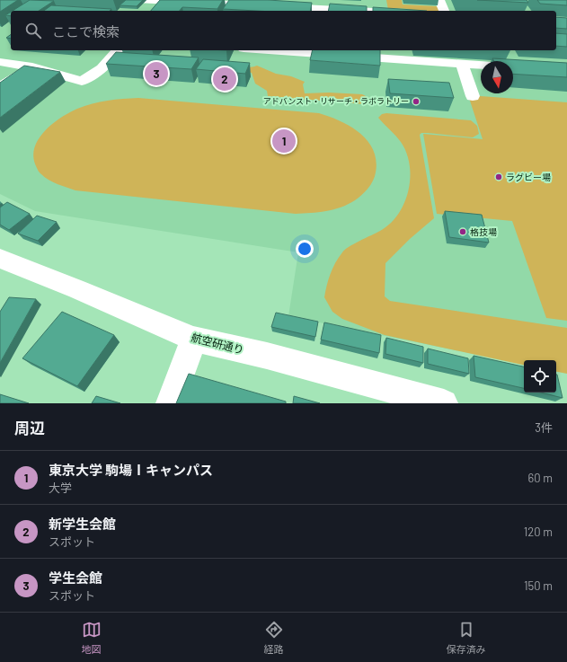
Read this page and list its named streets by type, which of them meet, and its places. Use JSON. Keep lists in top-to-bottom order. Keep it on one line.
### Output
{"streets":{"street":["航空研通り"]},"places":["アドバンスト・リサーチ・ラボラトリー","ラグビー場","格技場"],"north":"bottom","page":{"search":"ここで検索","pins":["3","2","1"],"heading":["周辺","3件"],"list":[{"mark":"1","name":"東京大学 駒場Ⅰキャンパス","note":"大学","value":"60 m"},{"mark":"2","name":"新学生会館","note":"スポット","value":"120 m"},{"mark":"3","name":"学生会館","note":"スポット","value":"150 m"}],"nav":["地図","経路","保存済み"]}}
